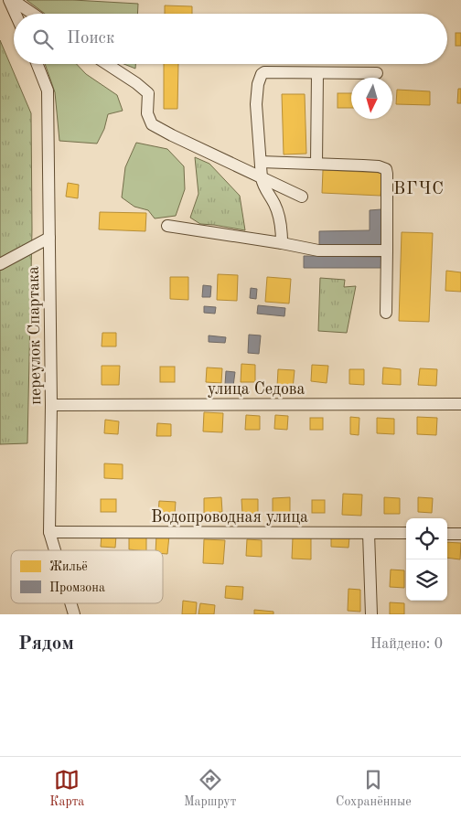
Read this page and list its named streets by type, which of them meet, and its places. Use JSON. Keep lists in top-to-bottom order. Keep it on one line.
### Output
{"streets":{"street":["переулок Спартака","улица Седова","Водопроводная улица"]},"crossings":[["переулок Спартака","улица Седова"],["переулок Спартака","Водопроводная улица"]],"districts":["ВГЧС"],"legend":["Жильё","Промзона"],"north":"bottom","page":{"search":"Поиск","heading":["Рядом","Найдено: 0"],"nav":["Карта","Маршрут","Сохранённые"]}}
